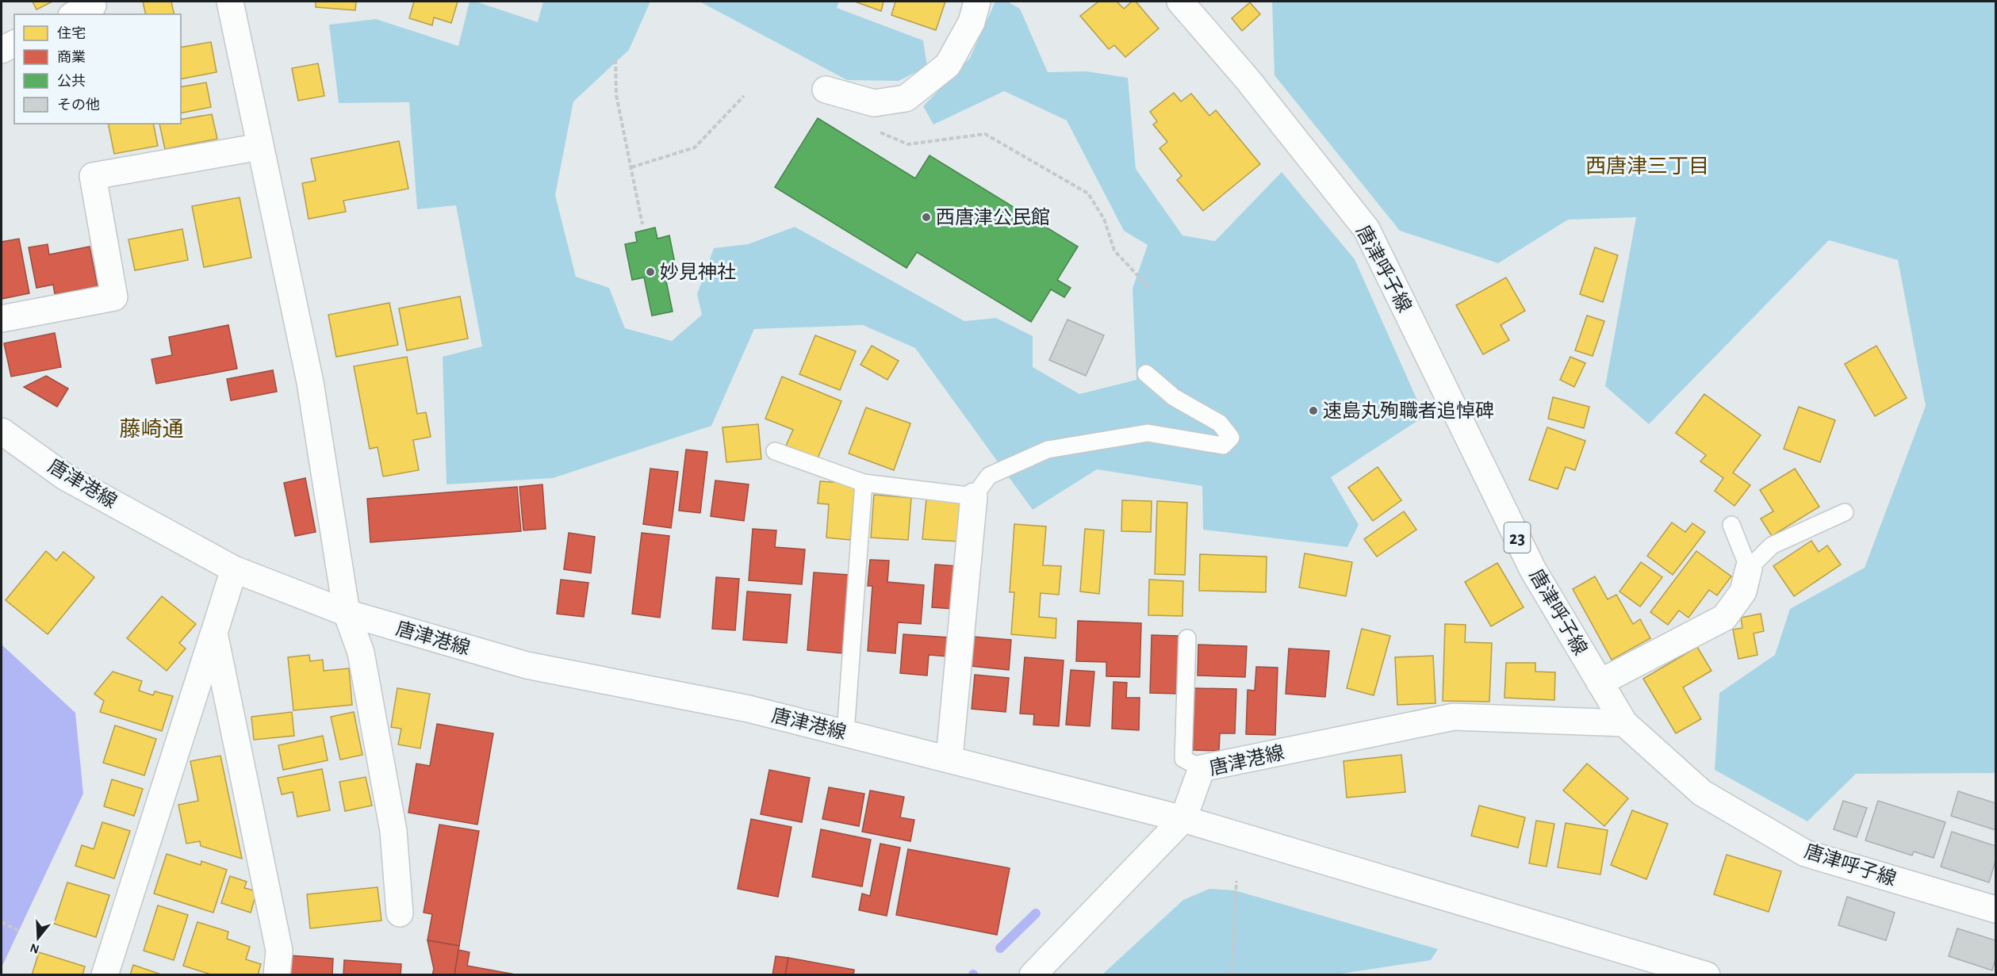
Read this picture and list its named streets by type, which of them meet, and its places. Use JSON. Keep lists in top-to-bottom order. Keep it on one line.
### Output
{"streets":{"street":["唐津呼子線","唐津港線","23"]},"crossings":[["唐津呼子線","唐津港線"]],"districts":["西唐津三丁目","藤崎通"],"places":["西唐津公民館","妙見神社","速島丸殉職者追悼碑"],"legend":["住宅","商業","公共","その他"],"north":"bottom"}
